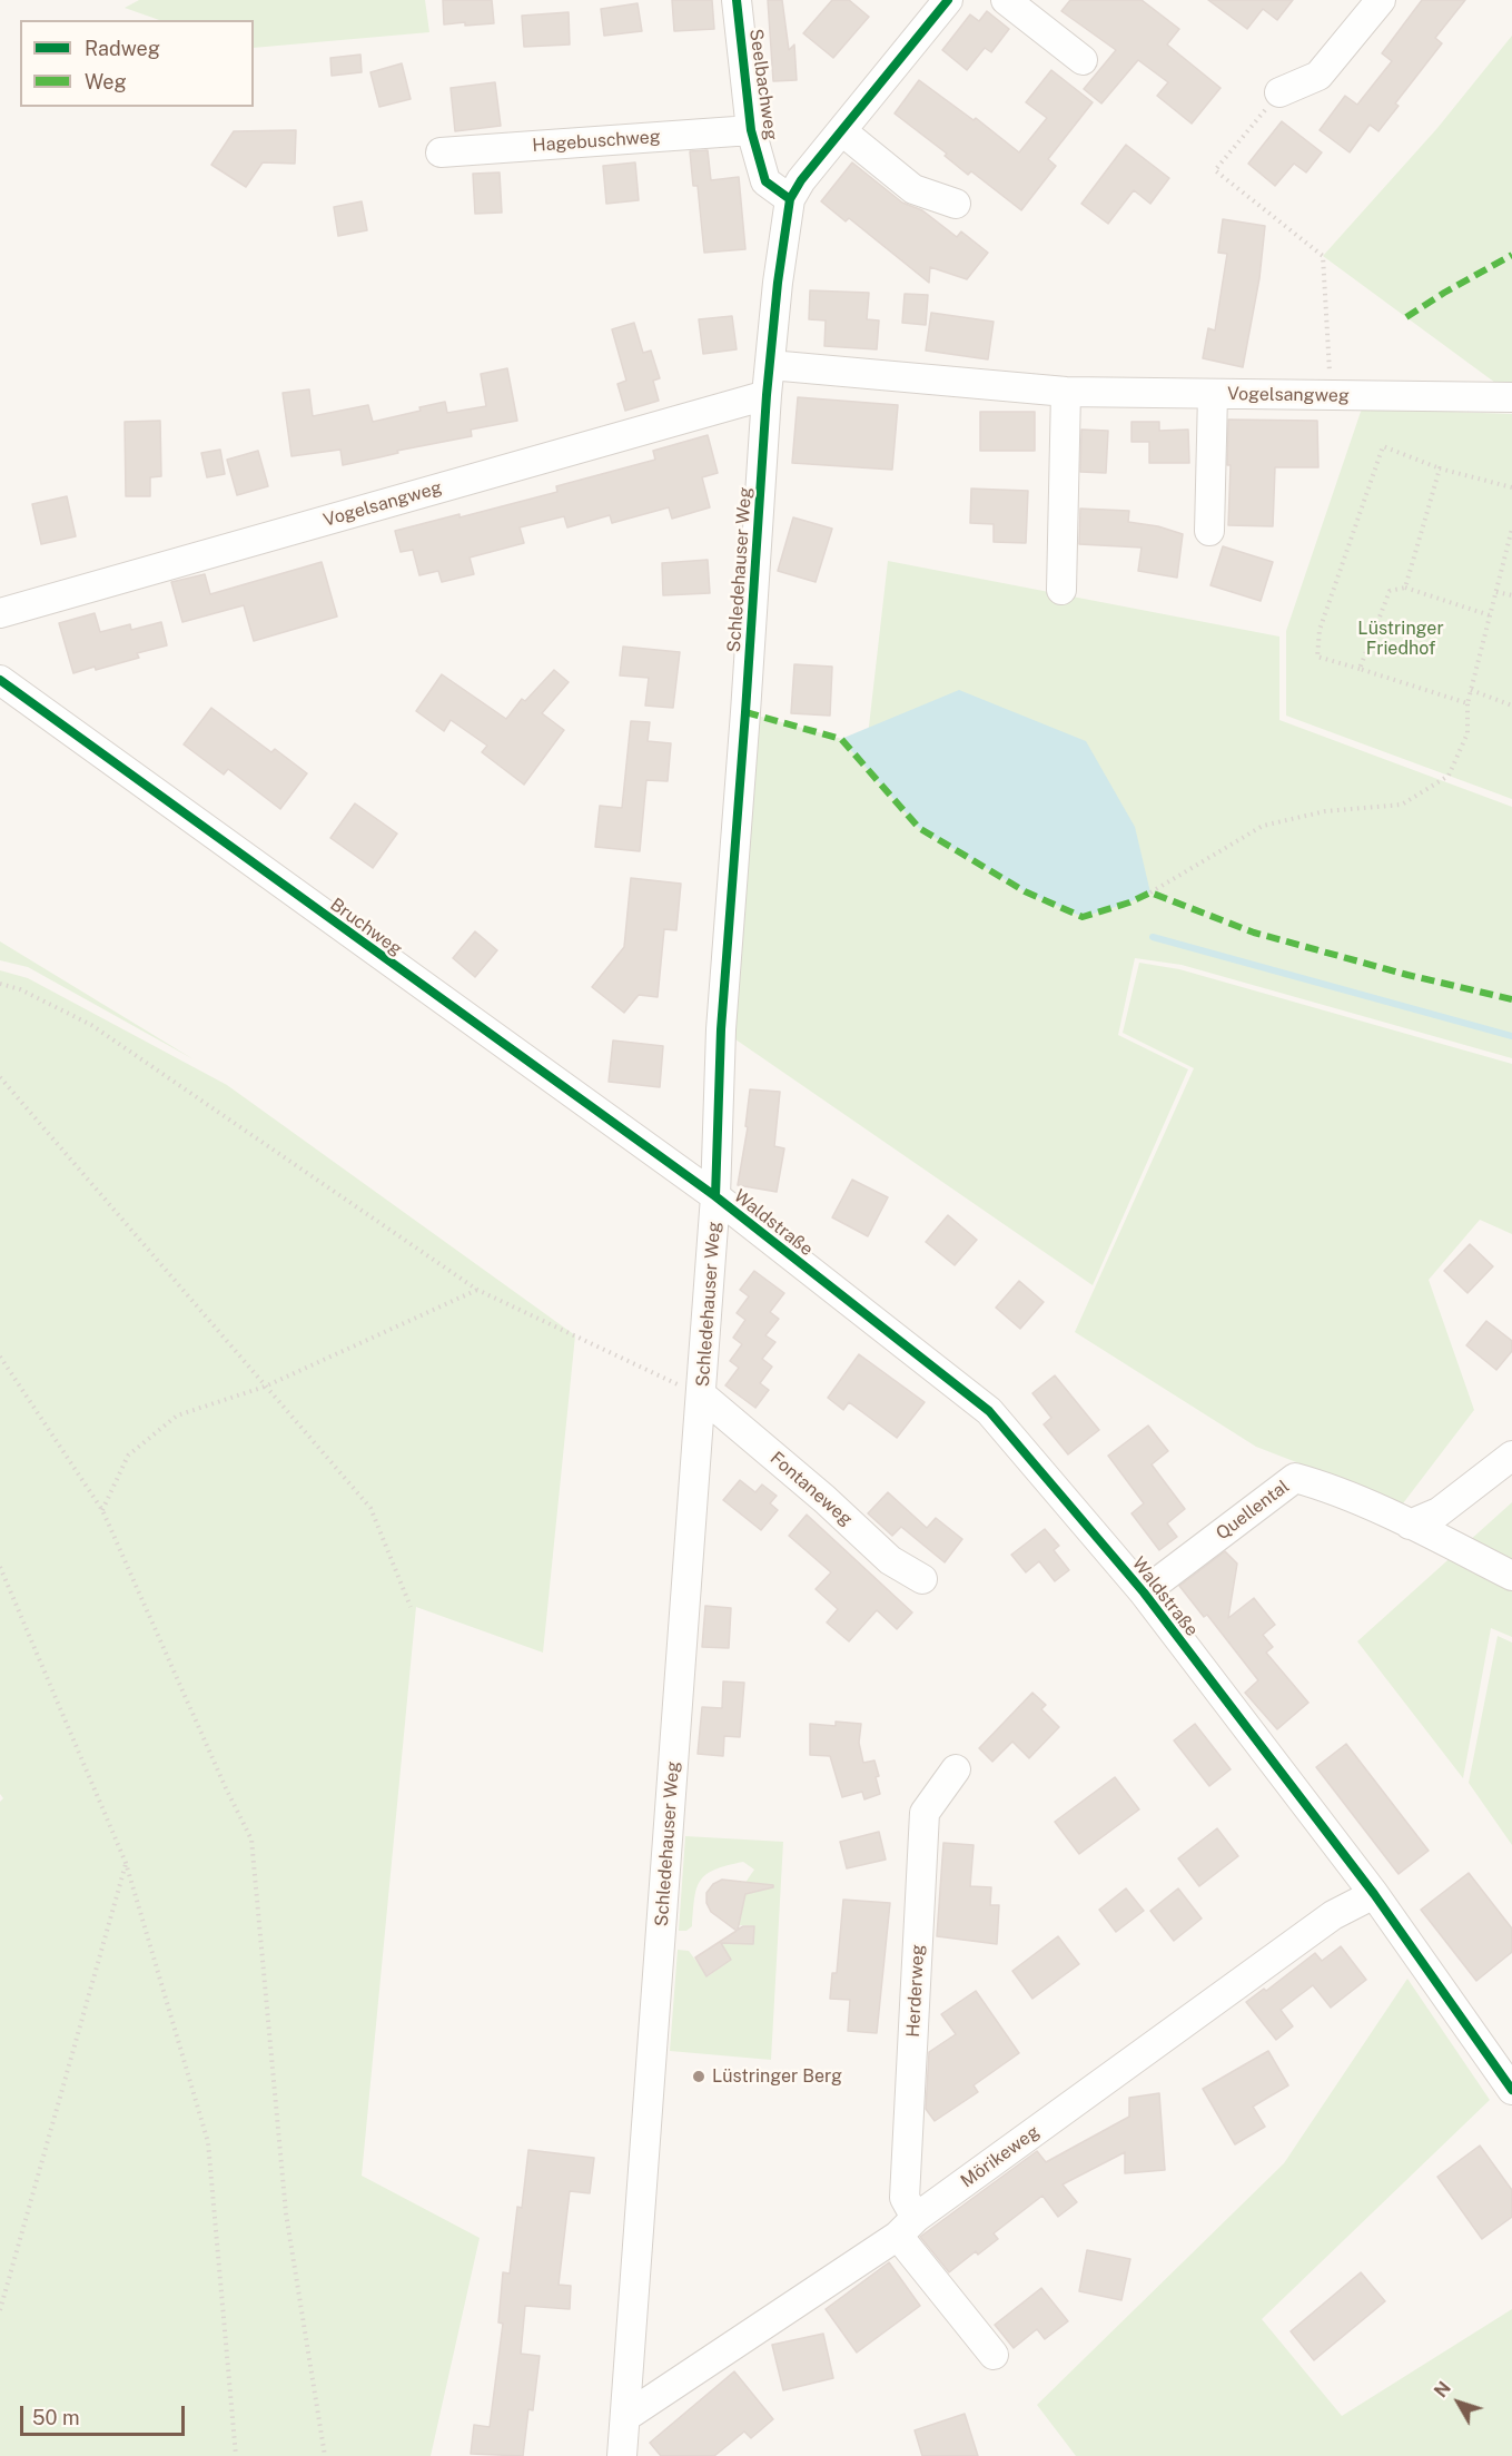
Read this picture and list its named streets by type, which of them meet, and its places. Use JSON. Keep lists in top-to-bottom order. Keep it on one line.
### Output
{"streets":{"street":["Seelbachweg","Hagebuschweg","Vogelsangweg","Schledehauser Weg","Bruchweg","Waldstraße","Fontaneweg","Quellental","Herderweg","Mörikeweg"]},"crossings":[["Seelbachweg","Hagebuschweg"],["Seelbachweg","Schledehauser Weg"],["Vogelsangweg","Schledehauser Weg"],["Schledehauser Weg","Bruchweg"],["Schledehauser Weg","Waldstraße"],["Schledehauser Weg","Fontaneweg"],["Schledehauser Weg","Mörikeweg"],["Bruchweg","Waldstraße"],["Waldstraße","Quellental"],["Waldstraße","Mörikeweg"],["Herderweg","Mörikeweg"]],"parks":["Lüstringer Friedhof"],"places":["Lüstringer Berg"],"legend":["Radweg","Weg"],"scale_bar":"50 m","north":"top left"}
